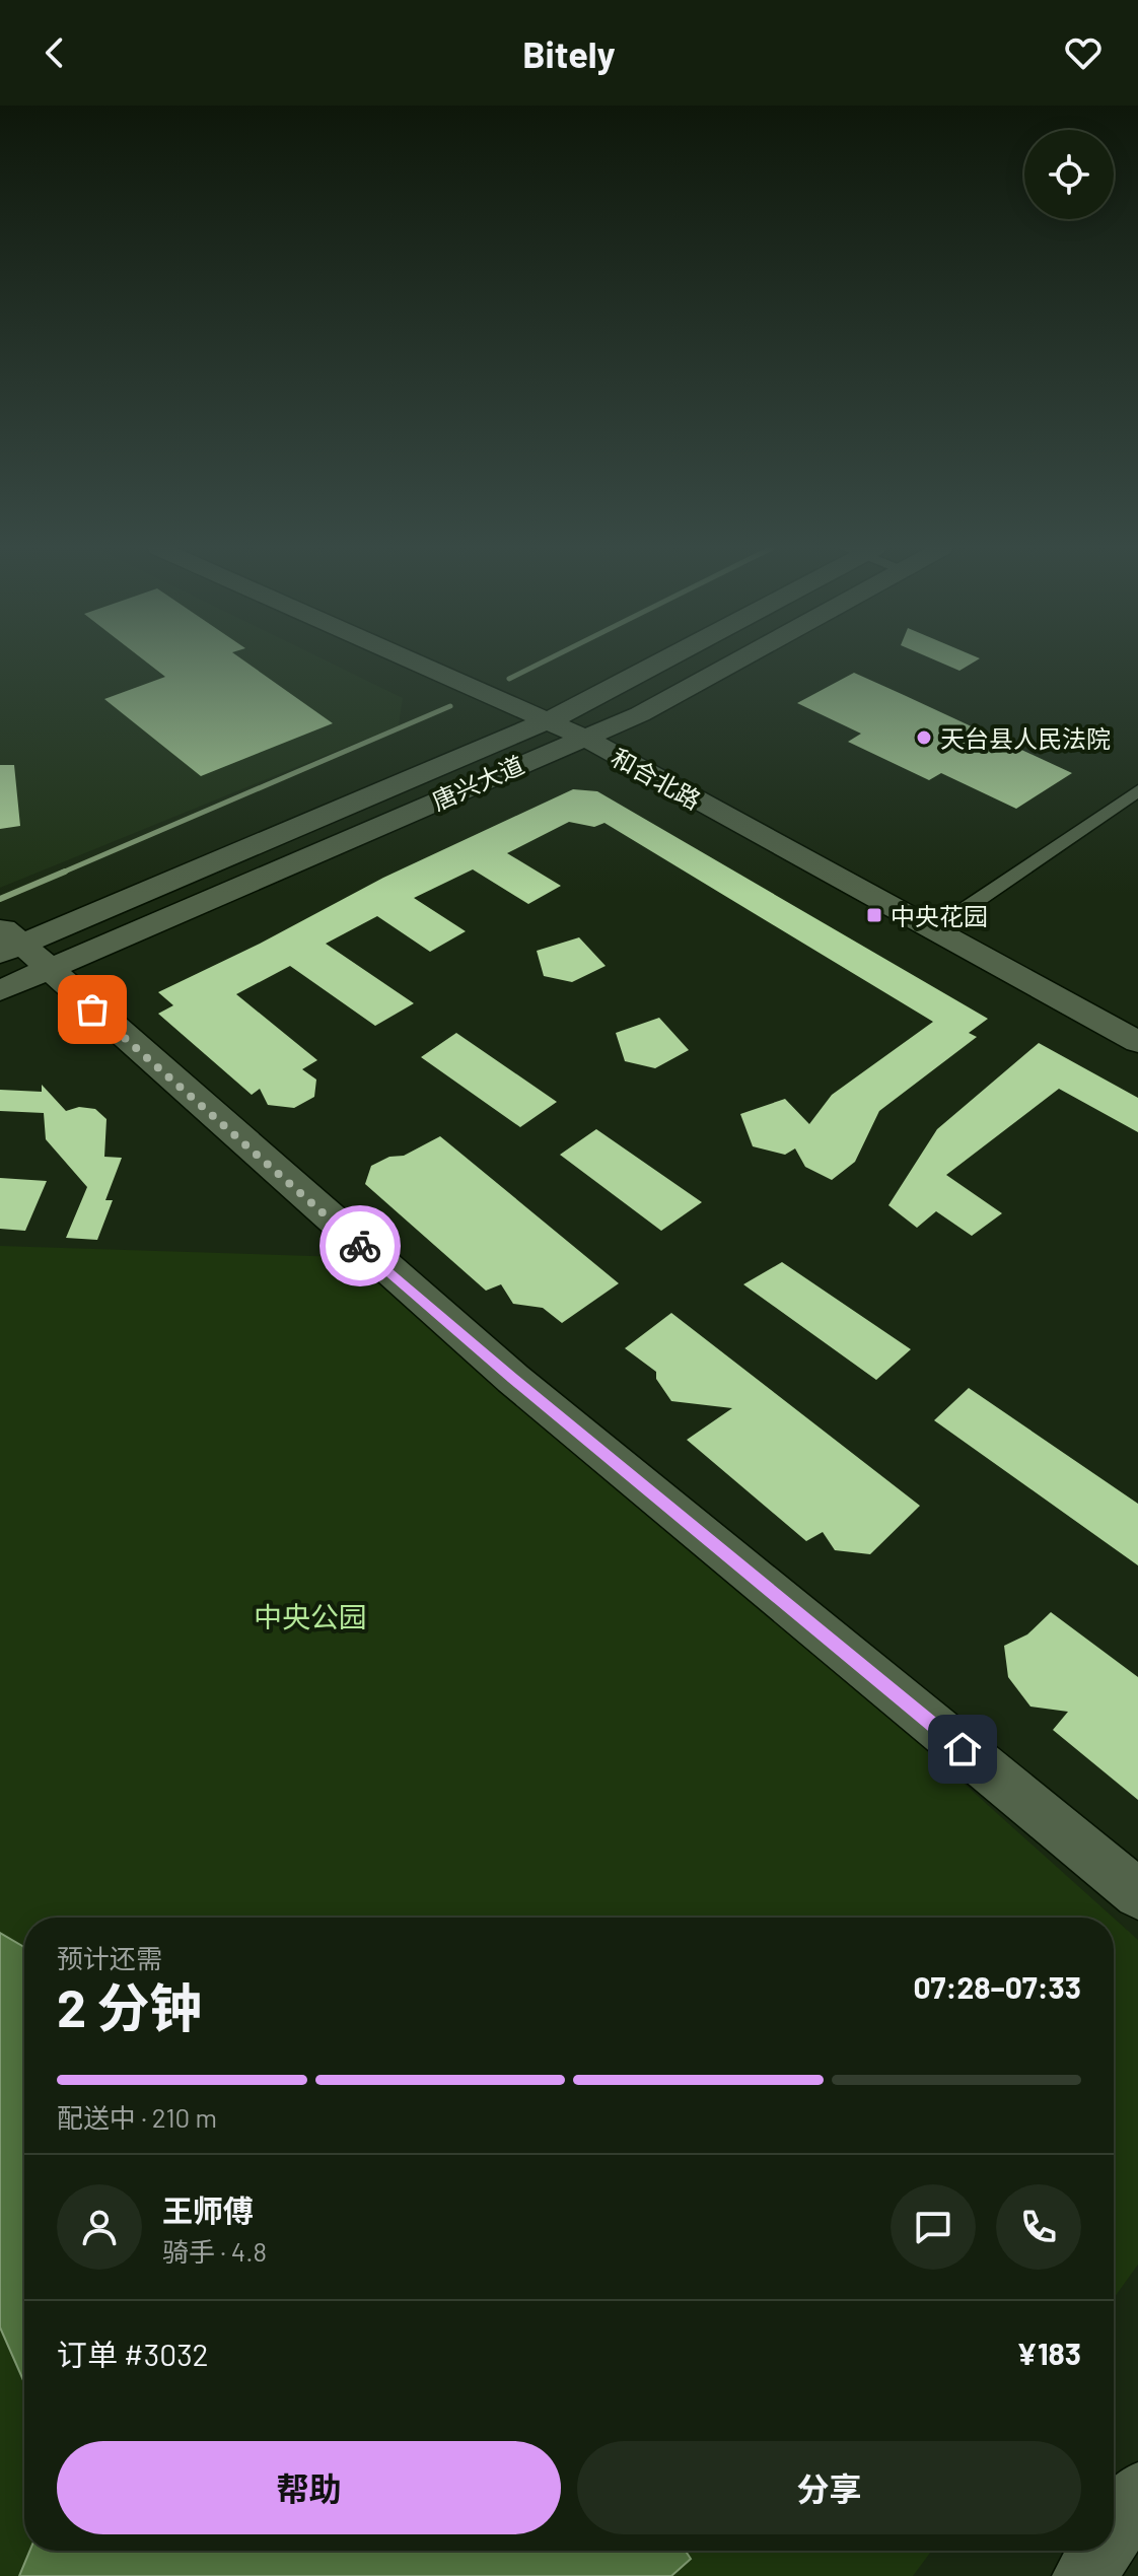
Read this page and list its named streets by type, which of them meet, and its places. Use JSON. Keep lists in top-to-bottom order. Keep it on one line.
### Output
{"streets":{"main road":["和合北路","唐兴大道"]},"crossings":[["和合北路","唐兴大道"]],"parks":["中央公园"],"places":{"other":["天台县人民法院"],"transit":["中央花园"]},"page":{"header":"Bitely","heading":["2 分钟","预计还需","07:28–07:33"],"panel":["王师傅","骑手 · 4.8","订单 #3032","¥183"],"bar":"配送中 · 210 m","buttons":["帮助","分享"]}}
